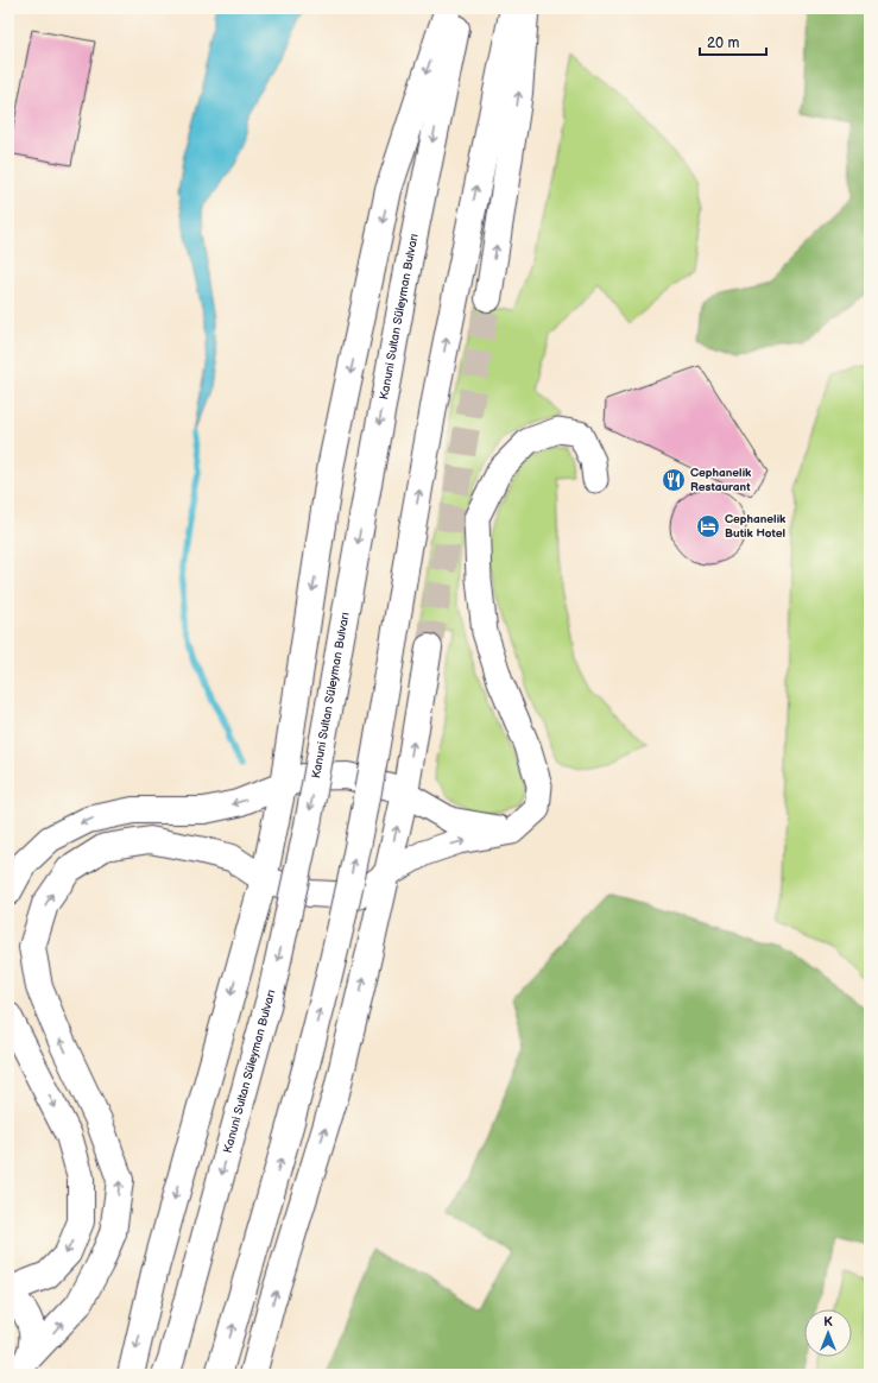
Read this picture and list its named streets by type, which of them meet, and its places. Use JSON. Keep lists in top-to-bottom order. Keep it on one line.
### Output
{"streets":{"main road":["Kanuni Sultan Süleyman Bulvarı"]},"places":{"restaurant":["Cephanelik Restaurant"],"hotel":["Cephanelik Butik Hotel"]},"scale_bar":"20 m","north":"top"}
